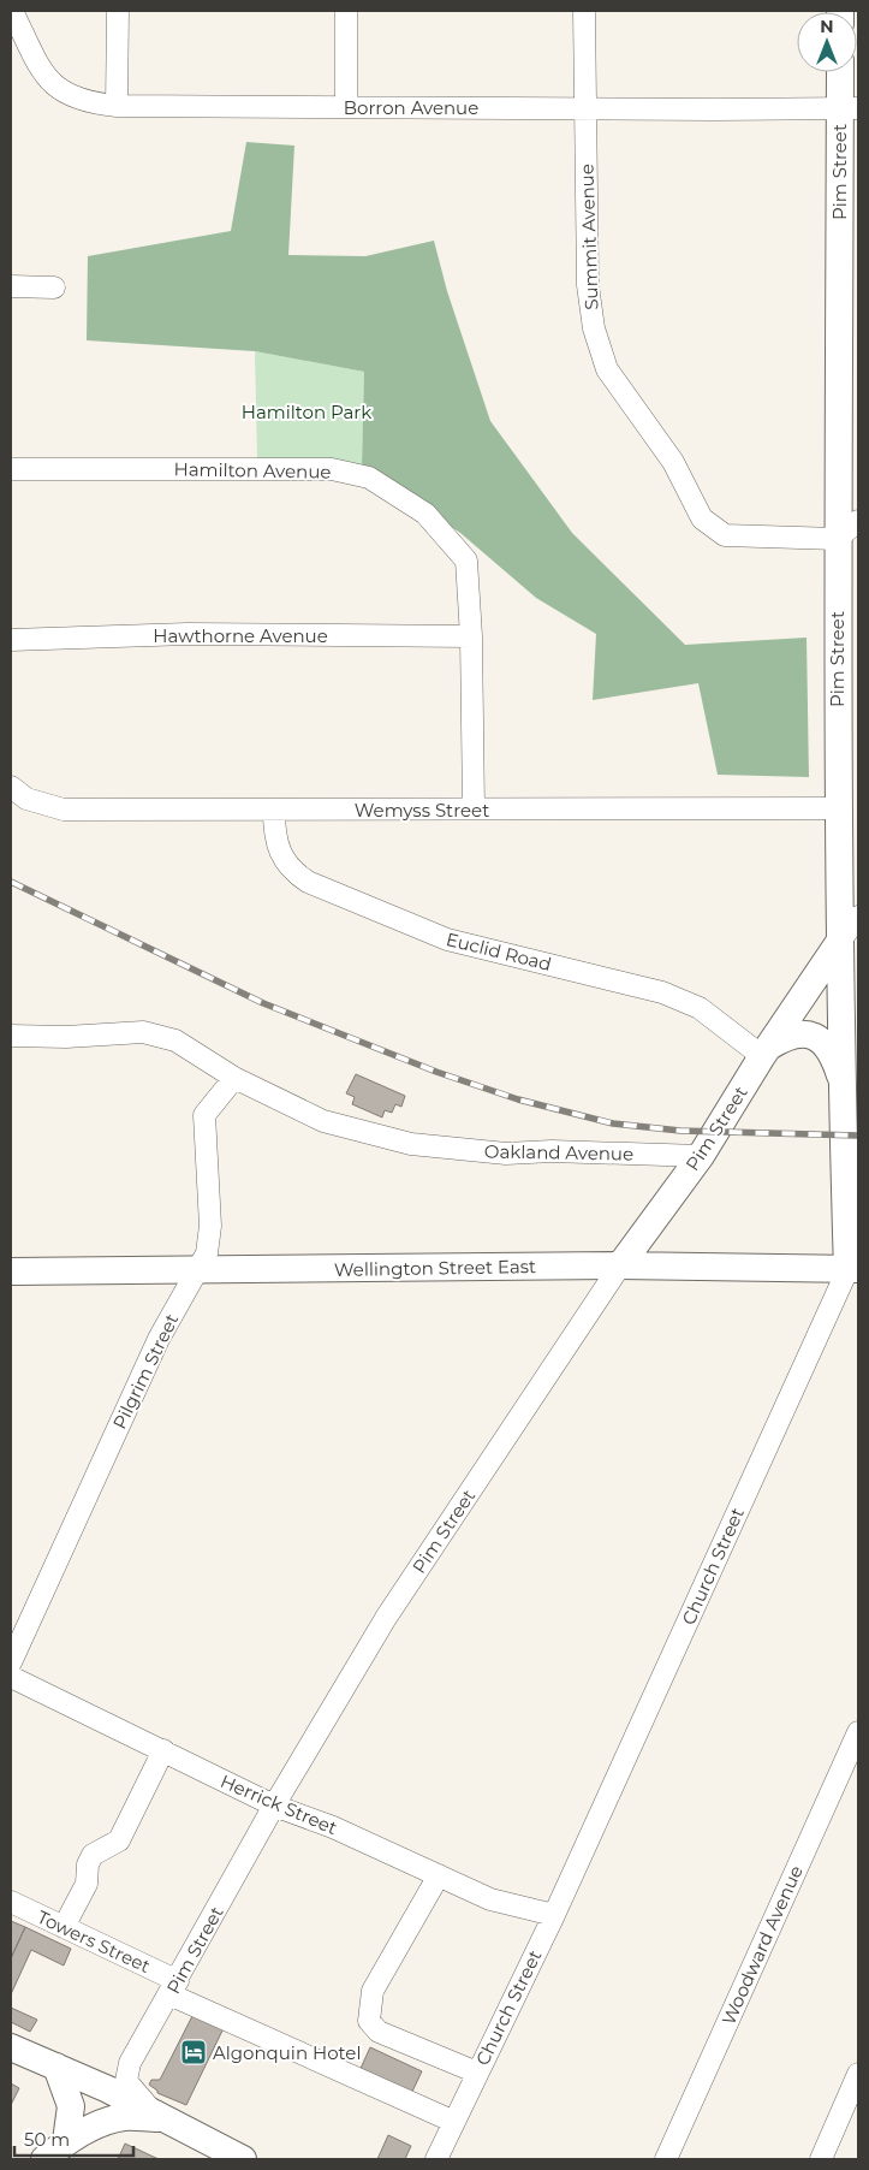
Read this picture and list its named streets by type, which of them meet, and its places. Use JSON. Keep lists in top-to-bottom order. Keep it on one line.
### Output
{"streets":{"main road":["Pim Street","Wellington Street East","Church Street"],"street":["Borron Avenue","Summit Avenue","Hamilton Avenue","Hawthorne Avenue","Wemyss Street","Euclid Road","Oakland Avenue","Pilgrim Street","Herrick Street","Towers Street","Woodward Avenue"]},"crossings":[["Borron Avenue","Pim Street"],["Borron Avenue","Summit Avenue"],["Pim Street","Summit Avenue"],["Pim Street","Wemyss Street"],["Pim Street","Euclid Road"],["Pim Street","Oakland Avenue"],["Pim Street","Wellington Street East"],["Pim Street","Church Street"],["Pim Street","Herrick Street"],["Pim Street","Towers Street"],["Hamilton Avenue","Hawthorne Avenue"],["Hamilton Avenue","Wemyss Street"],["Wemyss Street","Euclid Road"],["Oakland Avenue","Pilgrim Street"],["Wellington Street East","Pilgrim Street"],["Wellington Street East","Church Street"],["Church Street","Herrick Street"],["Church Street","Towers Street"]],"parks":["Hamilton Park"],"places":{"hotel":["Algonquin Hotel"]},"scale_bar":"50 m","north":"top"}
